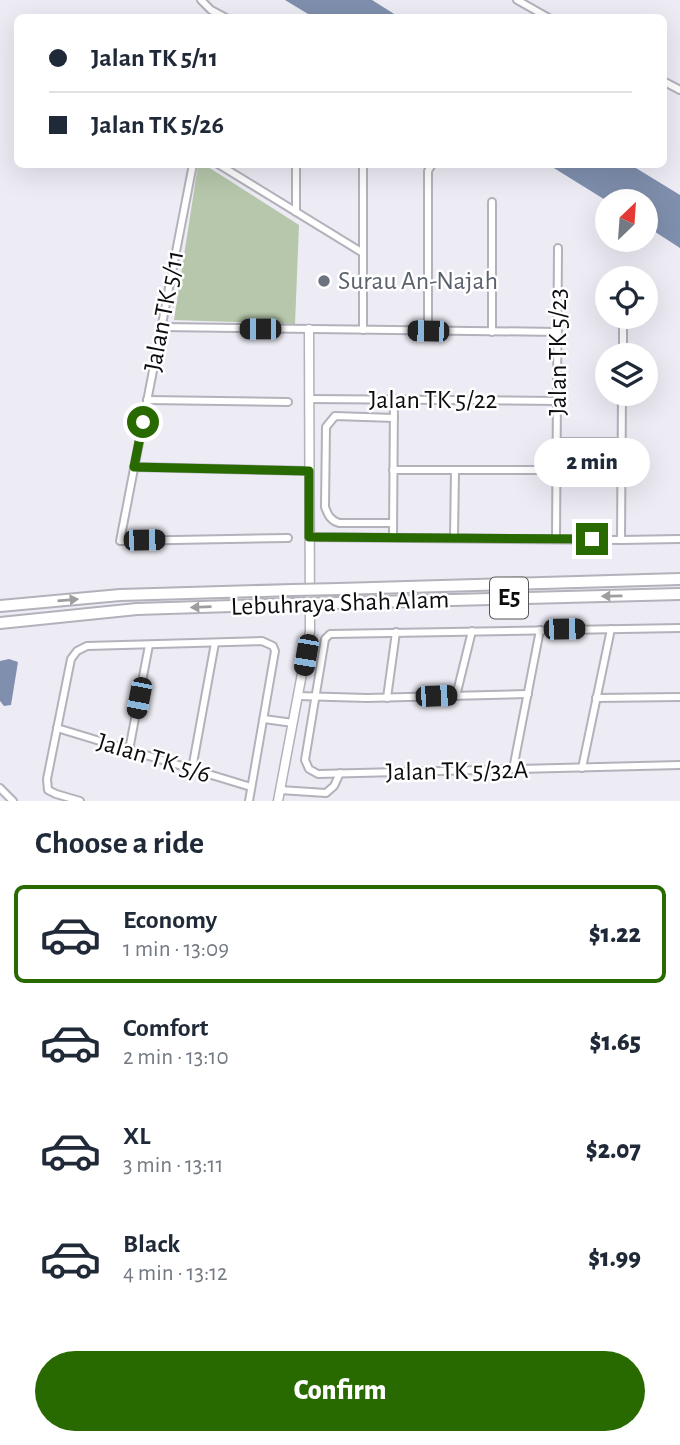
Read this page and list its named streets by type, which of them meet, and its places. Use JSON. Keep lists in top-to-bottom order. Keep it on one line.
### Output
{"streets":{"highway":["E5","Lebuhraya Shah Alam"],"street":["Jalan TK 5/11","Jalan TK 5/23","Jalan TK 5/22","Jalan TK 5/6","Jalan TK 5/32A"]},"crossings":[["Jalan TK 5/23","Jalan TK 5/22"]],"places":["Surau An-Najah"],"north":"top right","page":{"banner":["Jalan TK 5/11","Jalan TK 5/26"],"bubble":"2 min","heading":"Choose a ride","list":[{"name":"Economy","note":"1 min · 13:09","value":"$1.22"},{"name":"Comfort","note":"2 min · 13:10","value":"$1.65"},{"name":"XL","note":"3 min · 13:11","value":"$2.07"},{"name":"Black","note":"4 min · 13:12","value":"$1.99"}],"buttons":"Confirm"}}
